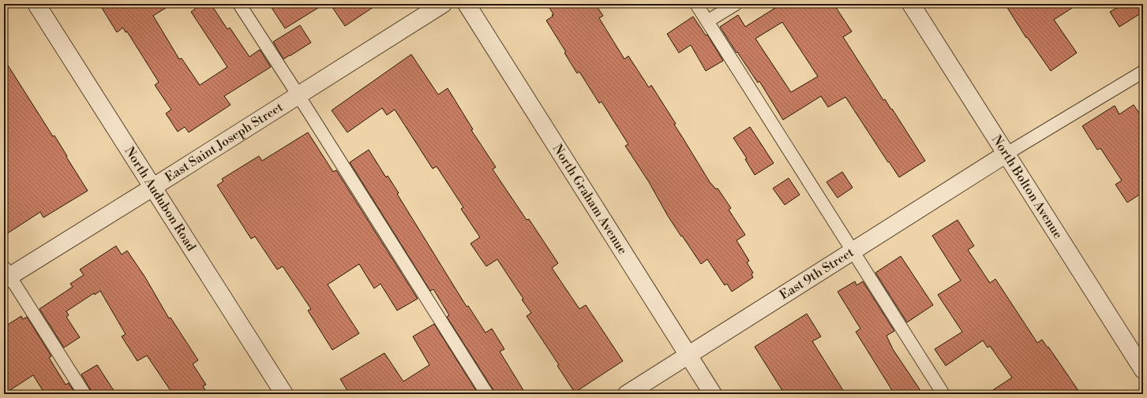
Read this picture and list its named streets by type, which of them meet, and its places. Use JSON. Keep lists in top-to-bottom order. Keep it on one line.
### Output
{"streets":{"street":["East Saint Joseph Street","North Bolton Avenue","North Graham Avenue","North Audubon Road","East 9th Street"]},"crossings":[["East Saint Joseph Street","North Audubon Road"],["North Bolton Avenue","East 9th Street"],["North Graham Avenue","East 9th Street"]]}
